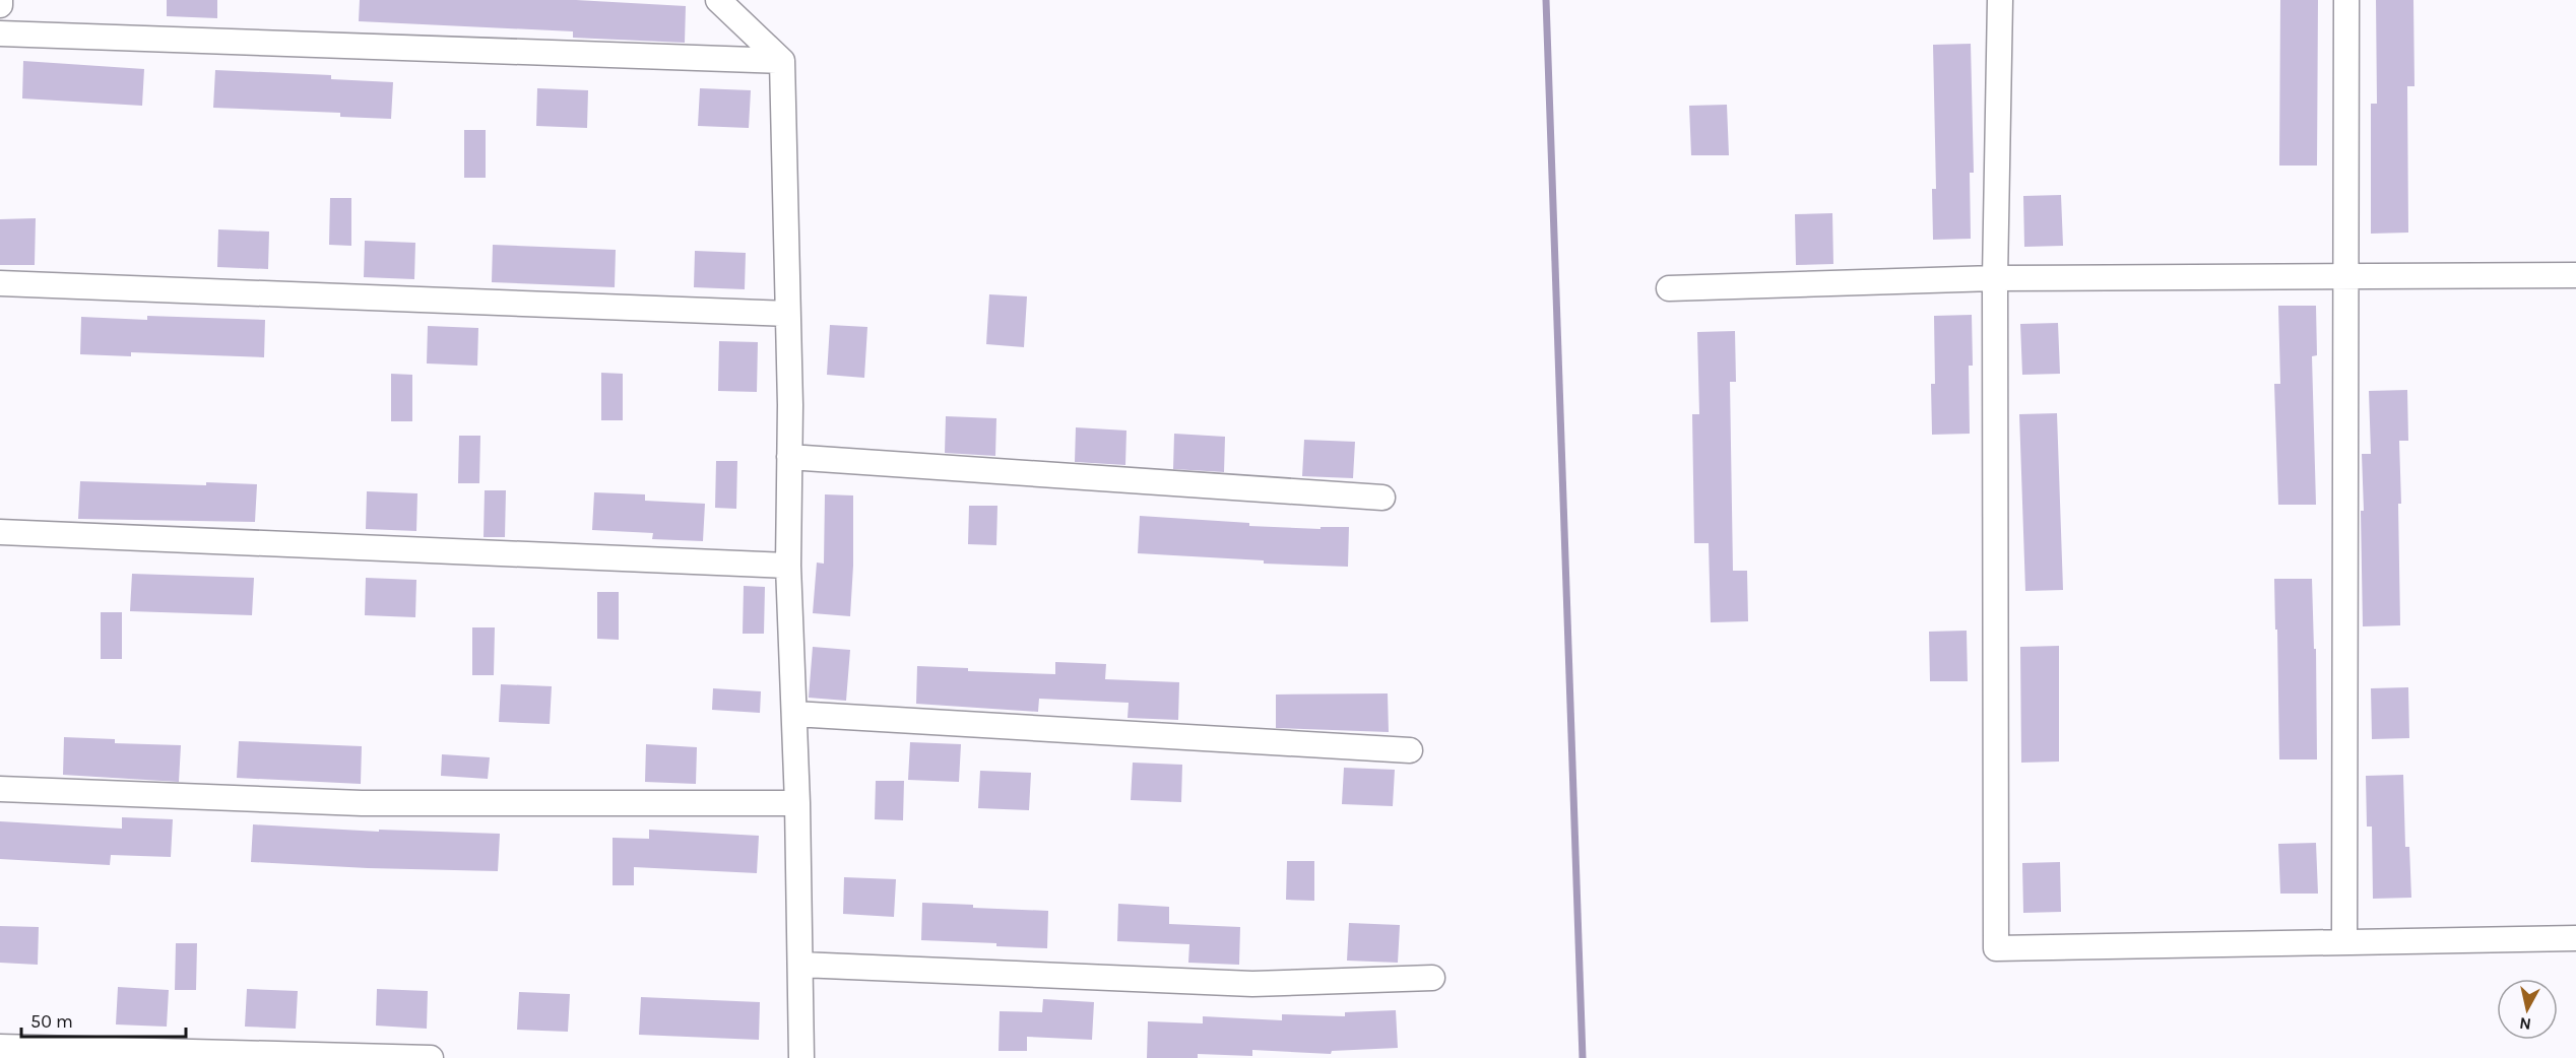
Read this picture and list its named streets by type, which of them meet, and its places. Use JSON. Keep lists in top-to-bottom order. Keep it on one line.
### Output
{"scale_bar":"50 m","north":"bottom"}
